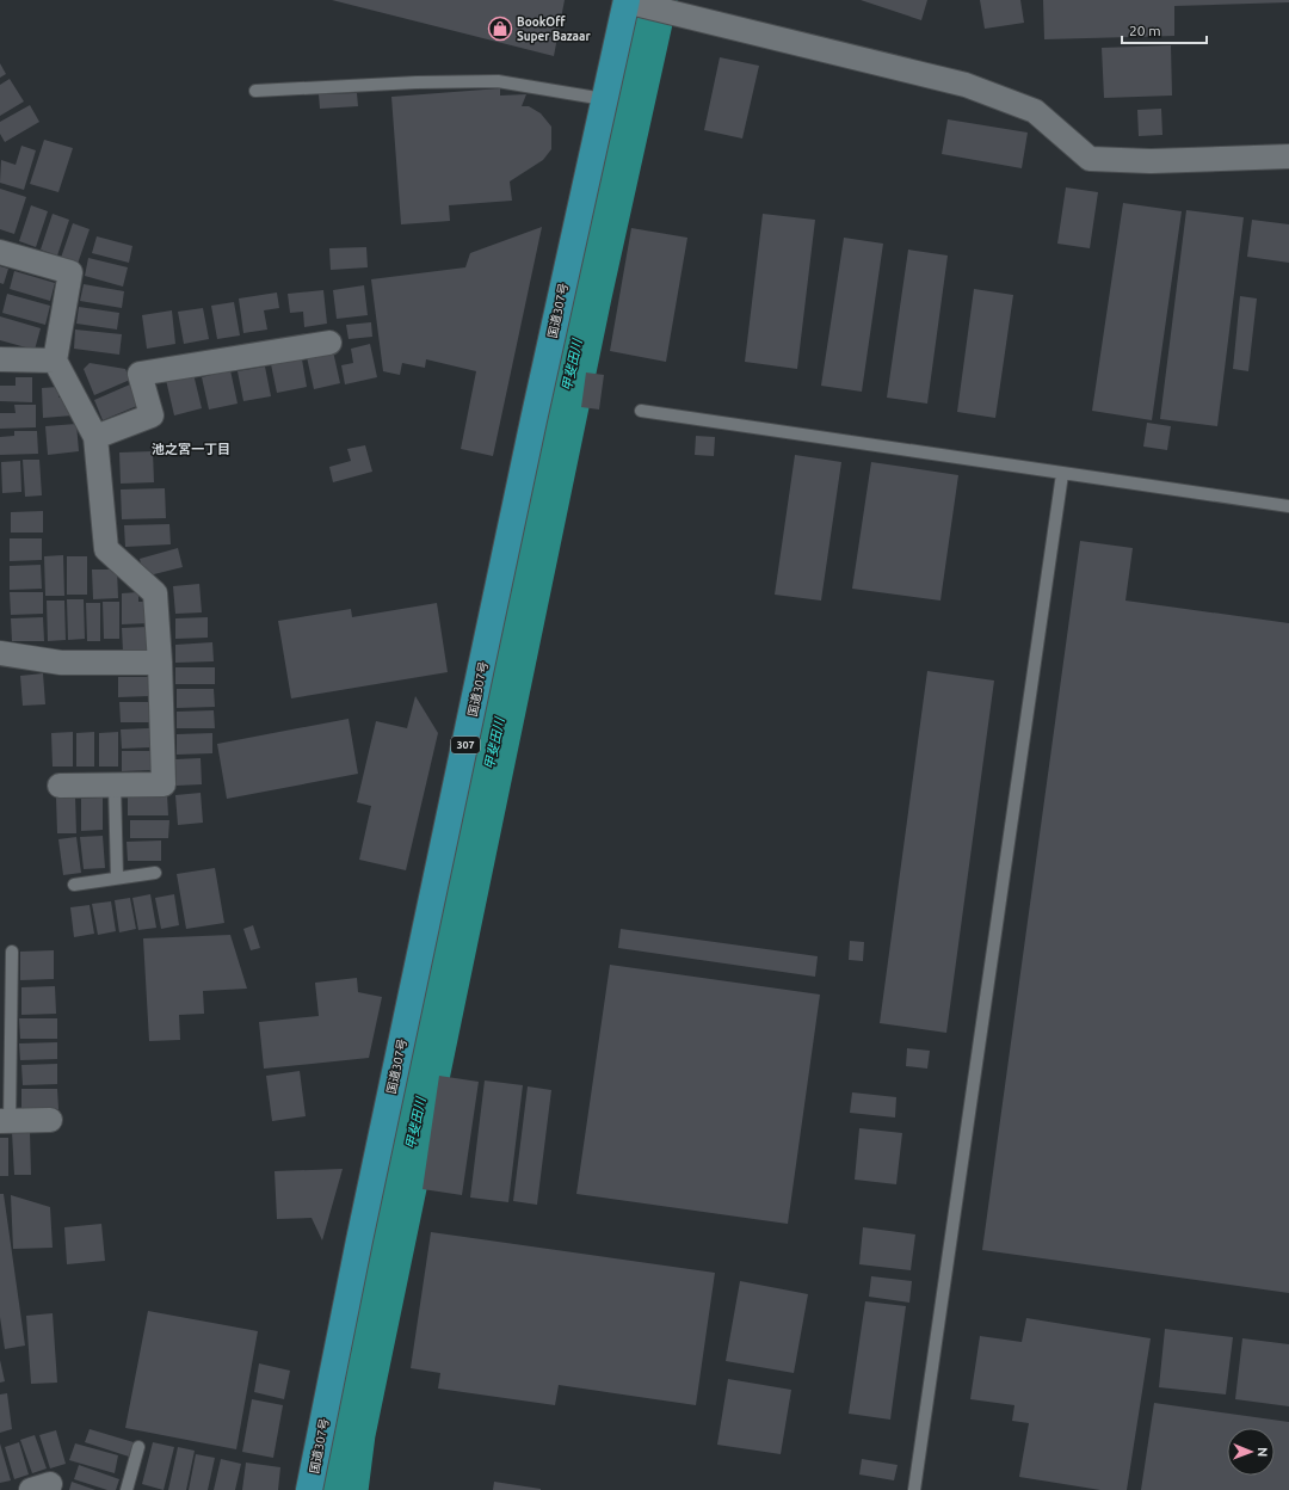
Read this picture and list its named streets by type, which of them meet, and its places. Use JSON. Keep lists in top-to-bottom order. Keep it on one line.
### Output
{"streets":{"highway":["国道307号","307"]},"districts":["池之宮一丁目"],"water":["甲斐田川"],"places":{"shop":["BookOff Super Bazaar"]},"scale_bar":"20 m","north":"right"}
